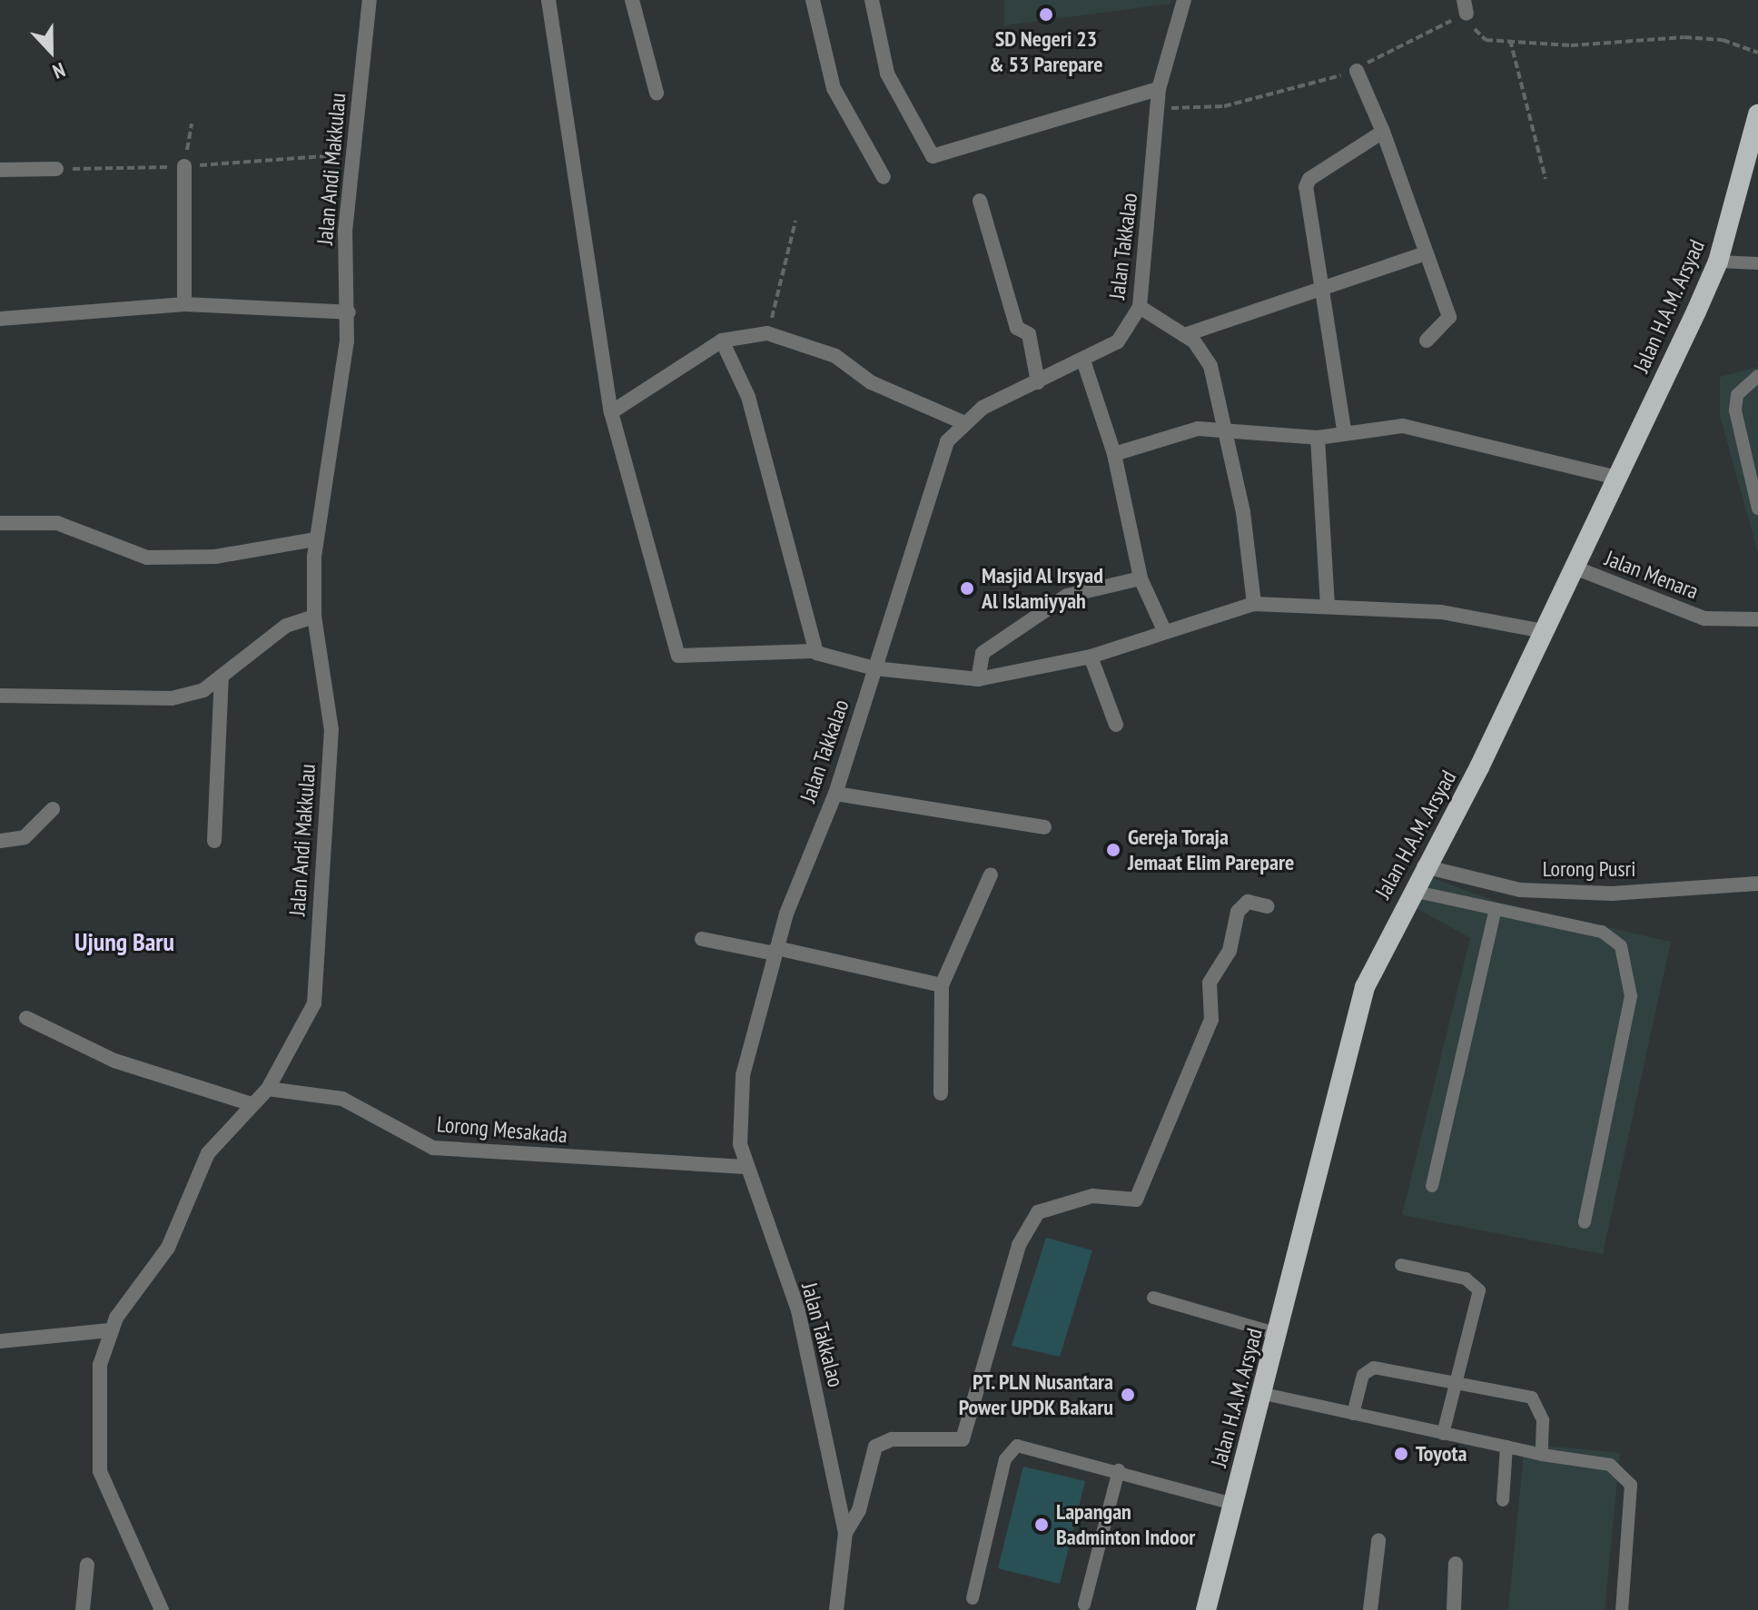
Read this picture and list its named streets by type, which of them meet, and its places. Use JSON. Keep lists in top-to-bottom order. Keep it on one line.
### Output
{"streets":{"highway":["Jalan H.A.M. Arsyad"],"street":["Jalan Andi Makkulau","Jalan Takkalao","Jalan Menara","Lorong Pusri","Lorong Mesakada"]},"crossings":[["Jalan Andi Makkulau","Lorong Mesakada"],["Jalan Takkalao","Lorong Mesakada"],["Jalan H.A.M. Arsyad","Jalan Menara"],["Jalan H.A.M. Arsyad","Lorong Pusri"]],"districts":["Ujung Baru"],"places":["SD Negeri 23 & 53 Parepare","Masjid Al Irsyad Al Islamiyyah","Gereja Toraja Jemaat Elim Parepare","PT. PLN Nusantara Power UPDK Bakaru","Toyota","Lapangan Badminton Indoor"],"north":"bottom"}
